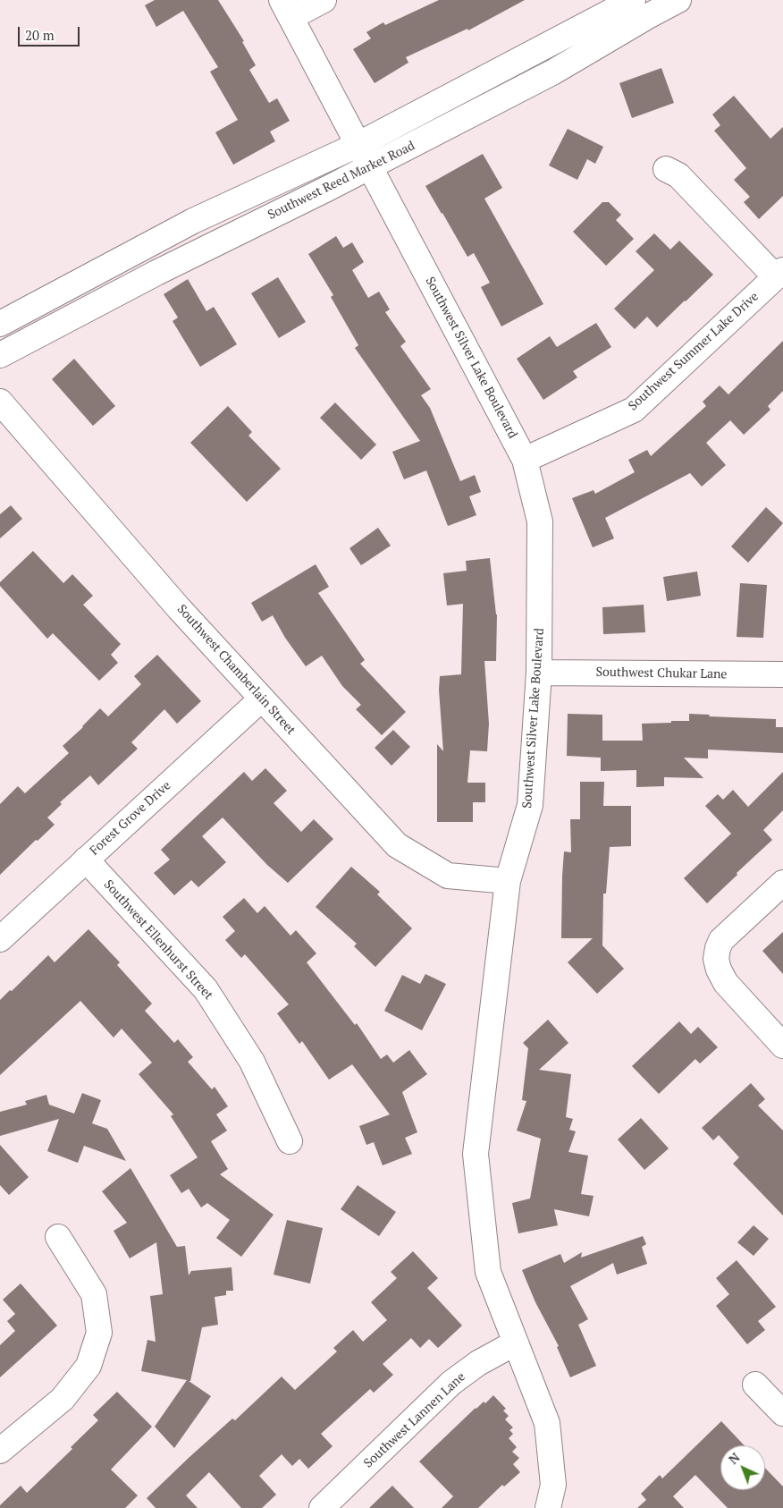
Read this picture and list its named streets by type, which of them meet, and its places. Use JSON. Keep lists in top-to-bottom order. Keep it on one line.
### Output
{"streets":{"street":["Southwest Reed Market Road","Southwest Summer Lake Drive","Southwest Silver Lake Boulevard","Southwest Chamberlain Street","Southwest Chukar Lane","Forest Grove Drive","Southwest Ellenhurst Street","Southwest Lannen Lane"]},"crossings":[["Southwest Reed Market Road","Southwest Silver Lake Boulevard"],["Southwest Summer Lake Drive","Southwest Silver Lake Boulevard"],["Southwest Silver Lake Boulevard","Southwest Chamberlain Street"],["Southwest Silver Lake Boulevard","Southwest Chukar Lane"],["Southwest Silver Lake Boulevard","Southwest Lannen Lane"],["Southwest Chamberlain Street","Forest Grove Drive"],["Forest Grove Drive","Southwest Ellenhurst Street"]],"scale_bar":"20 m","north":"top left"}
